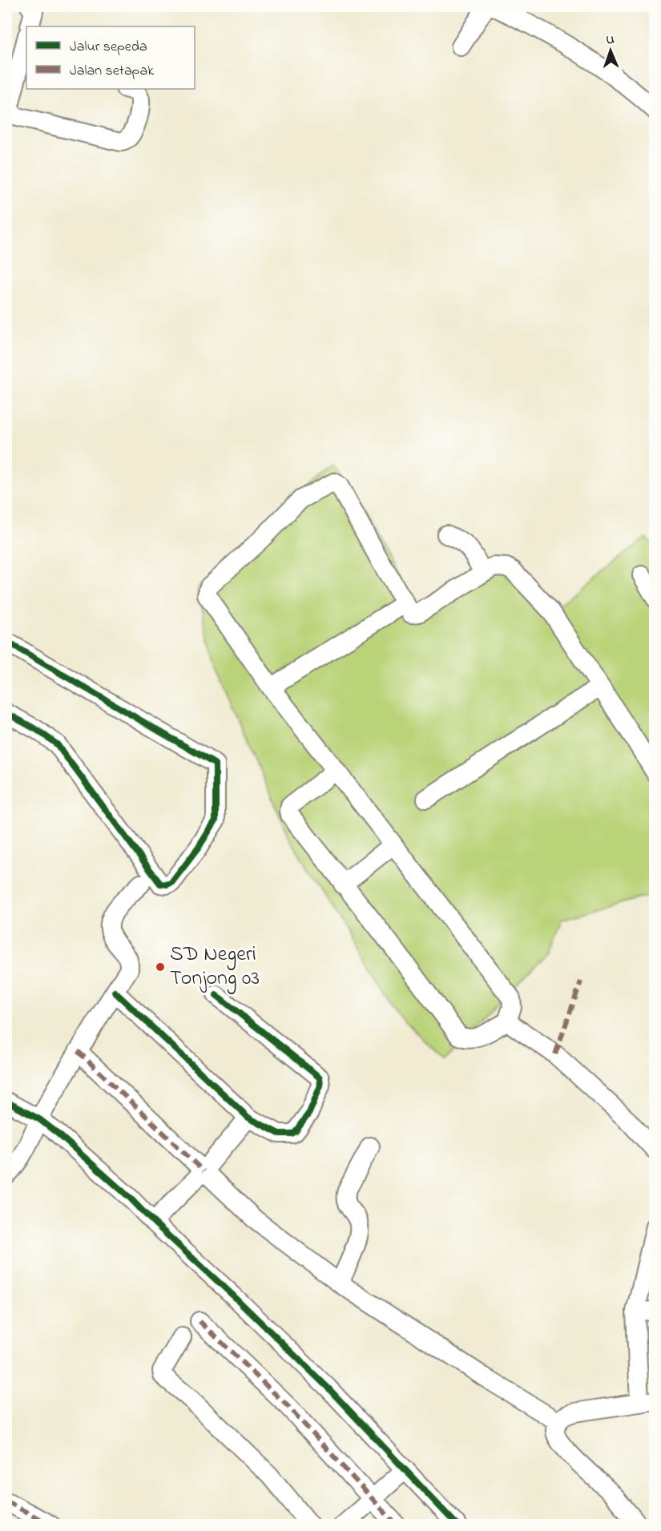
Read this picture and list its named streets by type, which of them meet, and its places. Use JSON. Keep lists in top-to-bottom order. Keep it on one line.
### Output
{"places":["SD Negeri Tonjong 03"],"legend":["Jalur sepeda","Jalan setapak"],"north":"top"}
